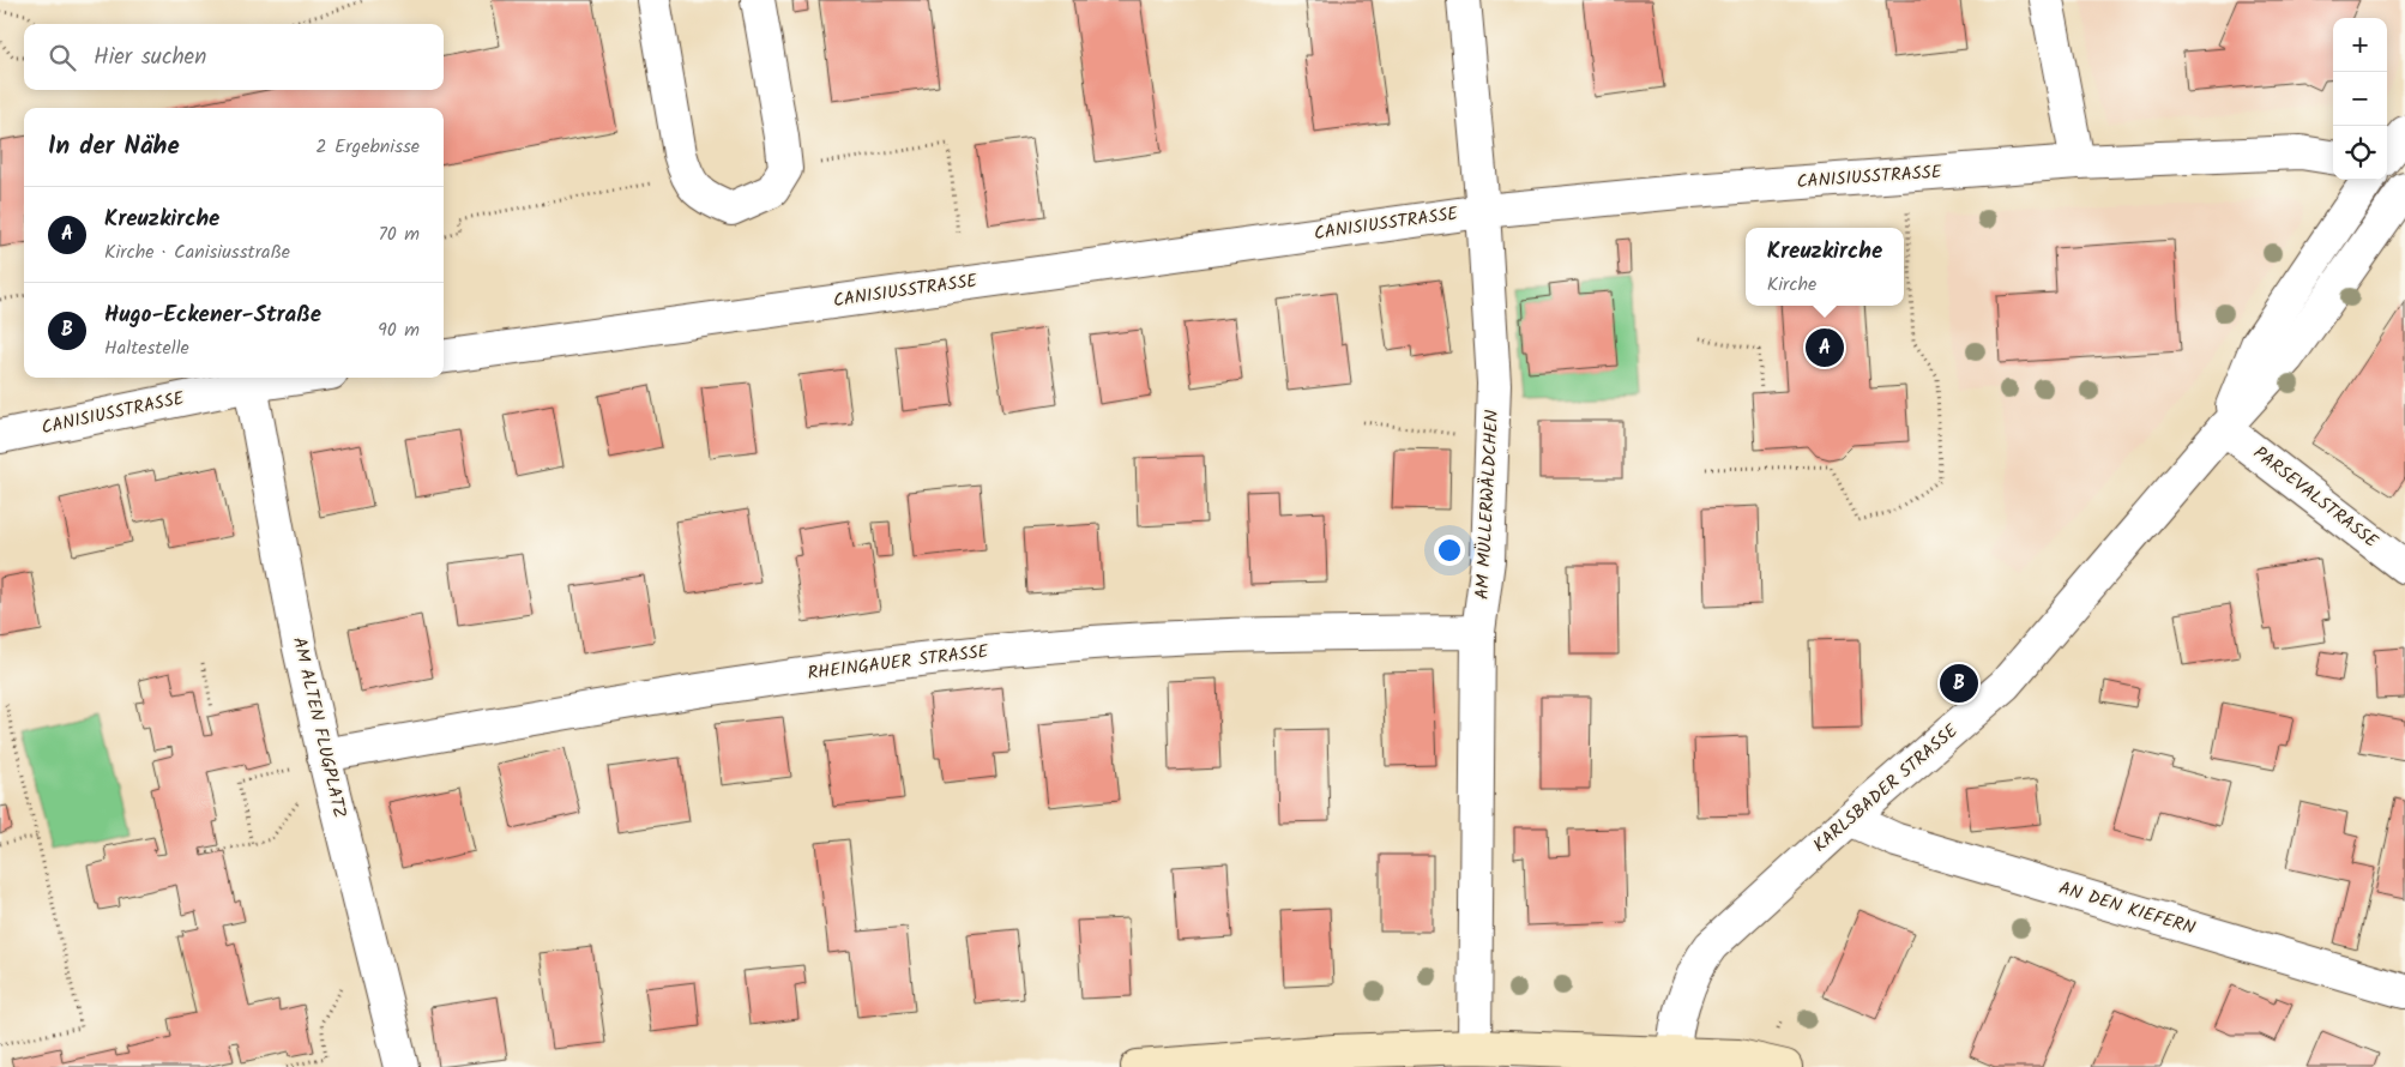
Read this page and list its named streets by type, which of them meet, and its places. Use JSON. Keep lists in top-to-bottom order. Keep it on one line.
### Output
{"streets":{"street":["CANISIUSSTRASSE","PARSEVALSTRASSE","AM MÜLLERWÄLDCHEN","RHEINGAUER STRASSE","AM ALTEN FLUGPLATZ","KARLSBADER STRASSE","AN DEN KIEFERN"]},"crossings":[["CANISIUSSTRASSE","AM MÜLLERWÄLDCHEN"],["CANISIUSSTRASSE","AM ALTEN FLUGPLATZ"],["PARSEVALSTRASSE","KARLSBADER STRASSE"],["AM MÜLLERWÄLDCHEN","RHEINGAUER STRASSE"],["RHEINGAUER STRASSE","AM ALTEN FLUGPLATZ"],["KARLSBADER STRASSE","AN DEN KIEFERN"]],"page":{"map_buttons":["+","−"],"search":"Hier suchen","heading":["In der Nähe","2 Ergebnisse"],"list":[{"mark":"A","name":"Kreuzkirche","note":"Kirche · Canisiusstraße","value":"70 m"},{"mark":"B","name":"Hugo-Eckener-Straße","note":"Haltestelle","value":"90 m"}],"popup":["Kreuzkirche","Kirche"],"pins":["A","B"]}}
